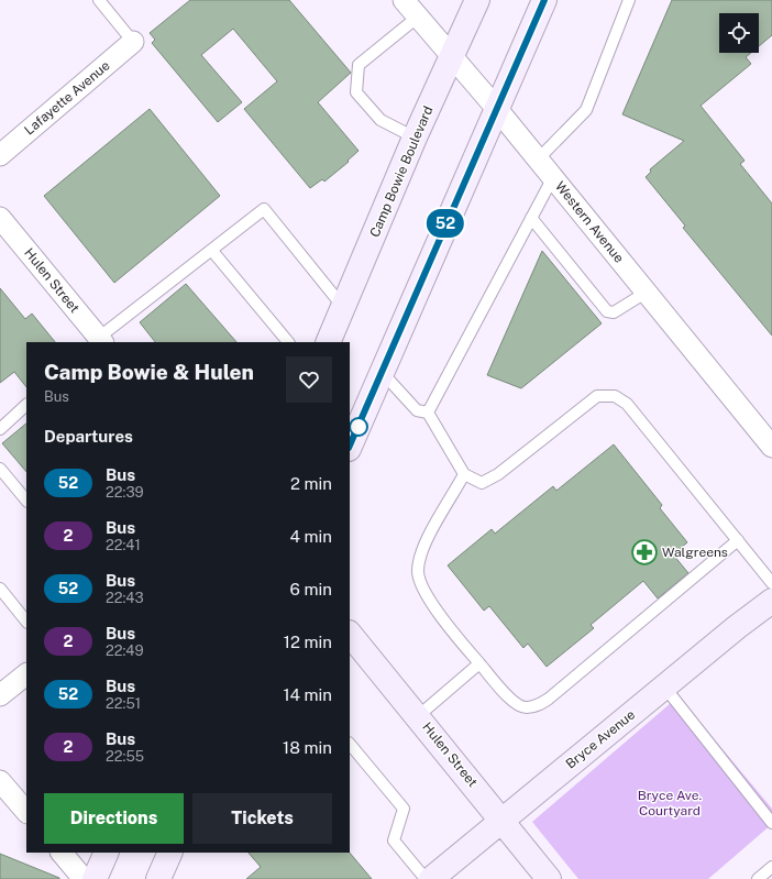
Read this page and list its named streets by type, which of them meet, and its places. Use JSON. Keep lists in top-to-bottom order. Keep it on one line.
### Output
{"streets":{"main road":["Camp Bowie Boulevard","Hulen Street","Bryce Avenue"],"street":["Lafayette Avenue","Western Avenue"]},"crossings":[["Camp Bowie Boulevard","Western Avenue"],["Hulen Street","Bryce Avenue"]],"parks":["Bryce Ave. Courtyard"],"places":{"pharmacy":["Walgreens"]},"lines":["bus line 52"],"page":{"on_map":"52","heading":[["Camp Bowie & Hulen","Bus"],"Departures"],"list":[{"mark":"52","name":"Bus","note":"22:39","value":"2 min"},{"mark":"2","name":"Bus","note":"22:41","value":"4 min"},{"mark":"52","name":"Bus","note":"22:43","value":"6 min"},{"mark":"2","name":"Bus","note":"22:49","value":"12 min"},{"mark":"52","name":"Bus","note":"22:51","value":"14 min"},{"mark":"2","name":"Bus","note":"22:55","value":"18 min"}],"buttons":["Directions","Tickets"]}}
